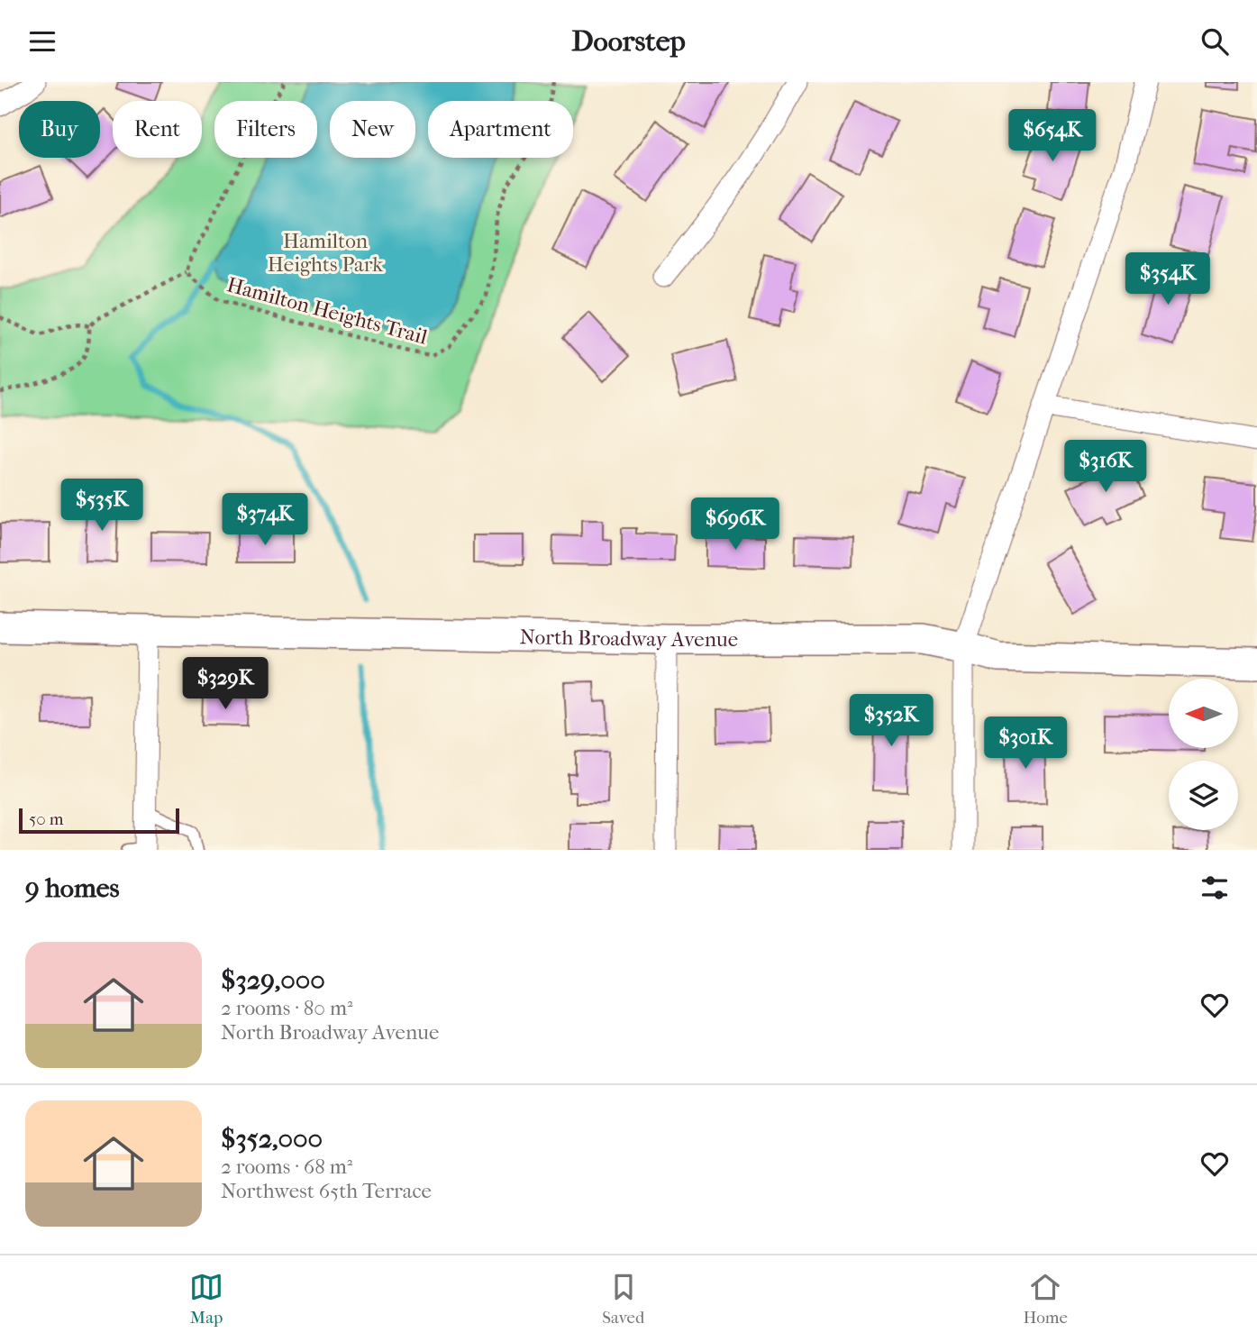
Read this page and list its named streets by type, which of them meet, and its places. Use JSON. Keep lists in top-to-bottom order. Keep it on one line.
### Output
{"streets":{"street":["North Broadway Avenue"],"path":["Hamilton Heights Trail"]},"parks":["Hamilton Heights Park"],"scale_bar":"50 m","north":"left","page":{"header":"Doorstep","chip":["Buy","Rent","Filters","New","Apartment"],"price":["$654K","$354K","$316K","$535K","$374K","$696K","$329K","$352K","$301K"],"scale":"50 m","heading":"9 homes","list":[{"name":"$329,000","note":"2 rooms · 80 m² · North Broadway Avenue"},{"name":"$352,000","note":"2 rooms · 68 m² · Northwest 65th Terrace"}],"tabs":["Map","Saved","Home"]}}
